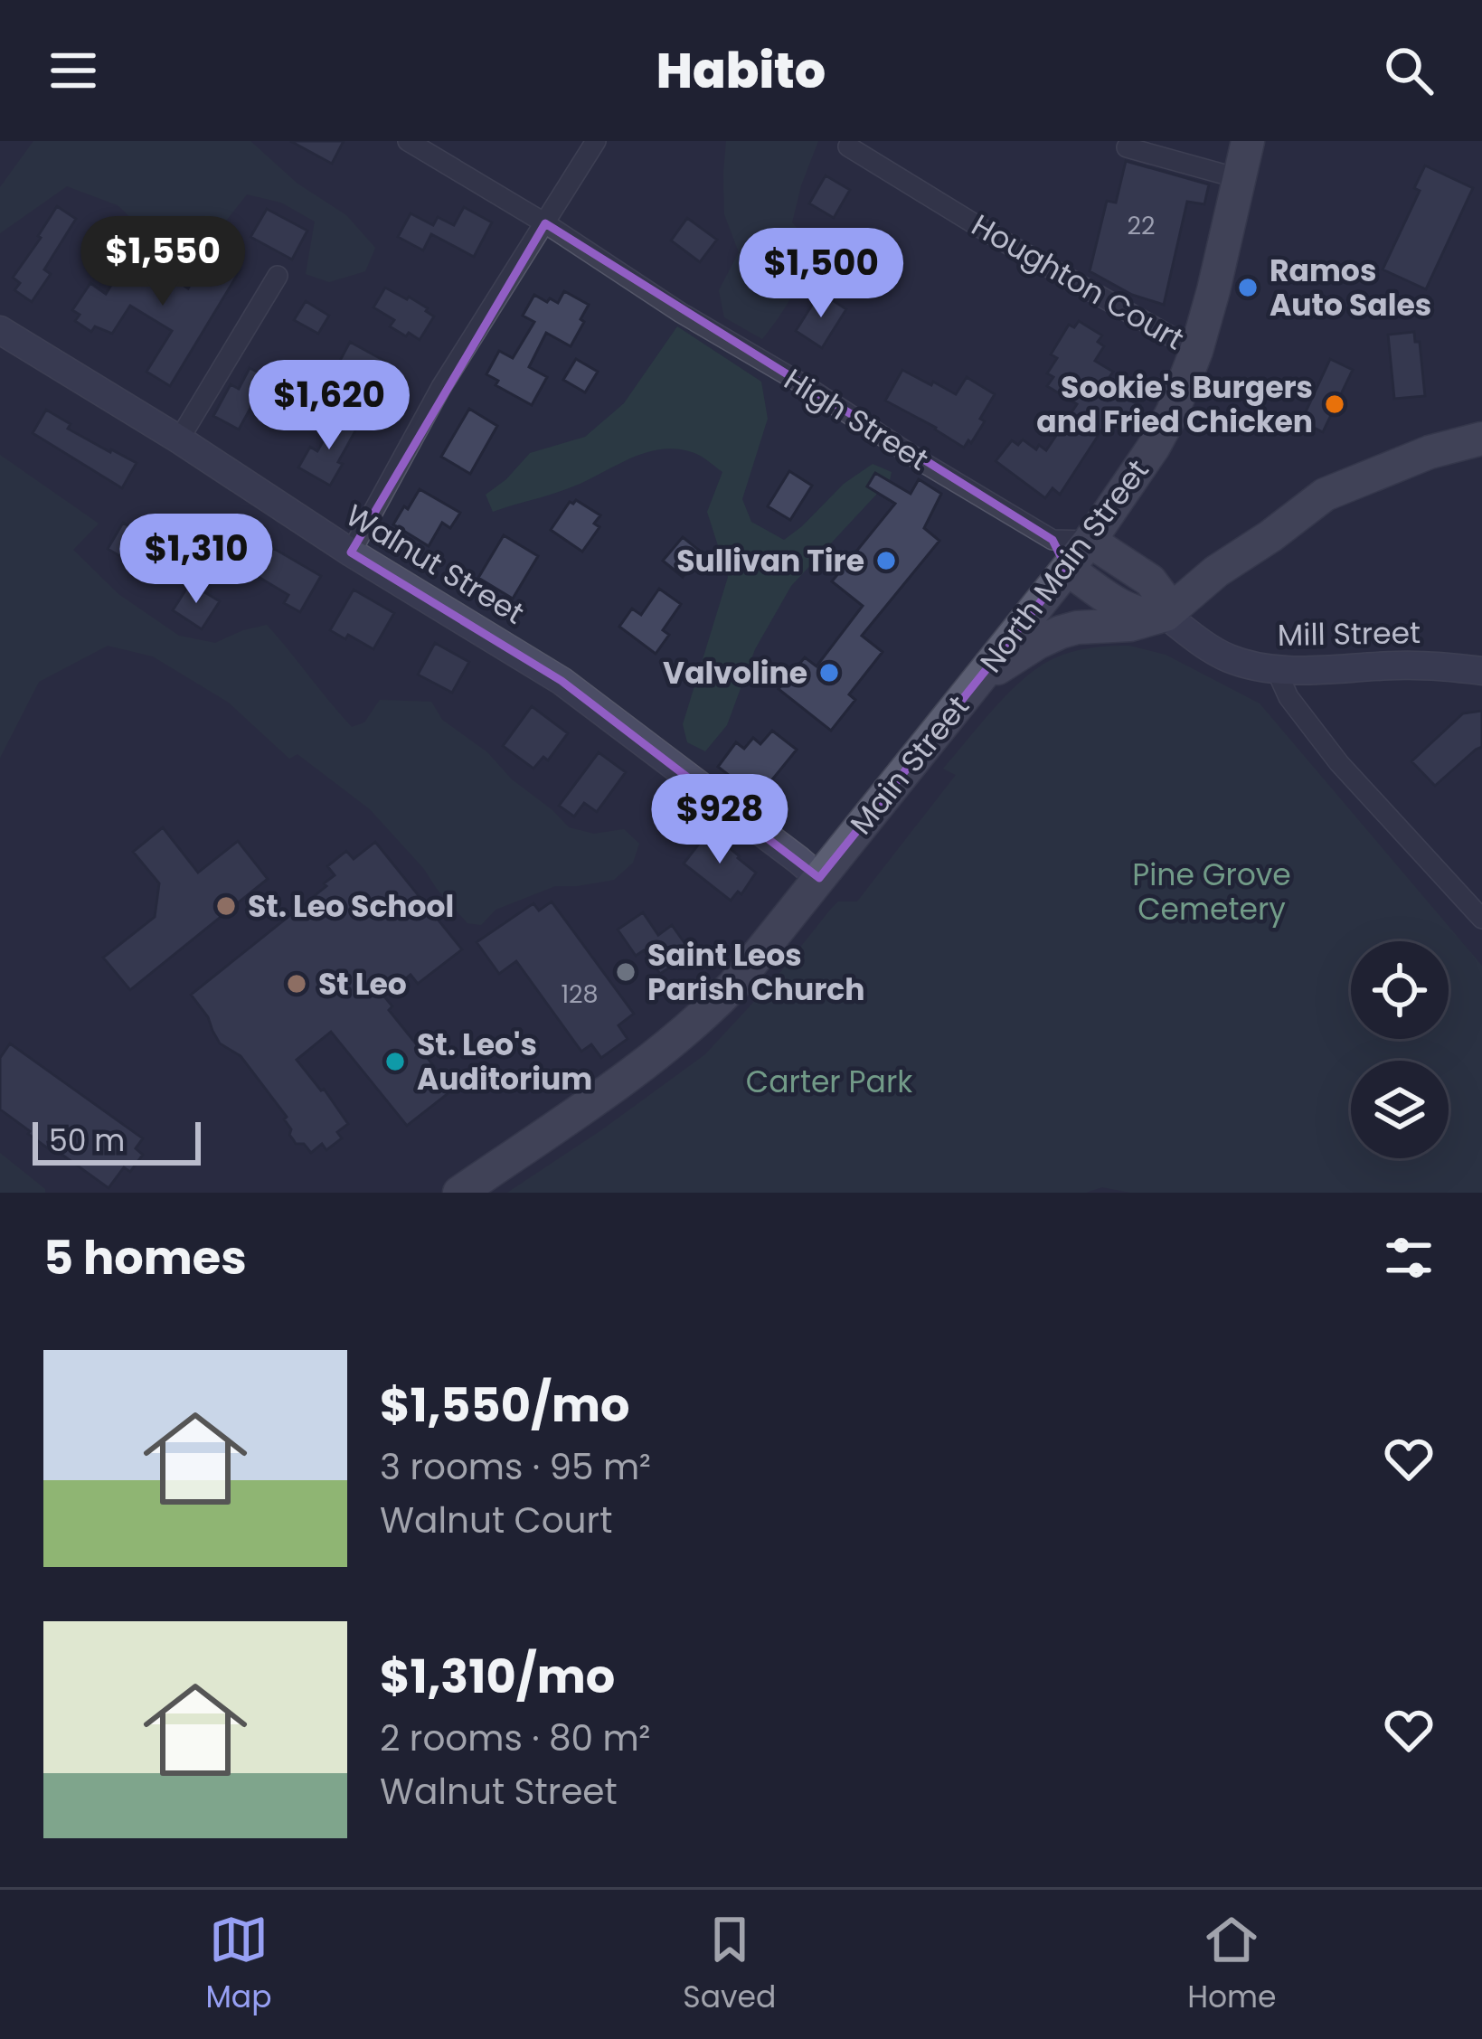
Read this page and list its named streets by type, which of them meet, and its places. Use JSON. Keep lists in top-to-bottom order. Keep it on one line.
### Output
{"streets":{"main road":["North Main Street","Main Street"],"street":["Houghton Court","High Street","Walnut Street","Mill Street"]},"crossings":[["Houghton Court","North Main Street"],["High Street","North Main Street"],["Walnut Street","Main Street"],["North Main Street","Main Street"]],"parks":["Pine Grove Cemetery","Carter Park"],"places":["Ramos Auto Sales","Sookie's Burgers and Fried Chicken","Sullivan Tire","Valvoline","St. Leo School","Saint Leos Parish Church","St Leo","St. Leo's Auditorium"],"house_numbers":["22","128"],"scale_bar":"50 m","page":{"header":"Habito","price":["$1,550","$1,500","$1,620","$1,310","$928"],"scale":"50 m","heading":"5 homes","list":[{"name":"$1,550/mo","note":"3 rooms · 95 m² · Walnut Court"},{"name":"$1,310/mo","note":"2 rooms · 80 m² · Walnut Street"}],"tabs":["Map","Saved","Home"]}}
